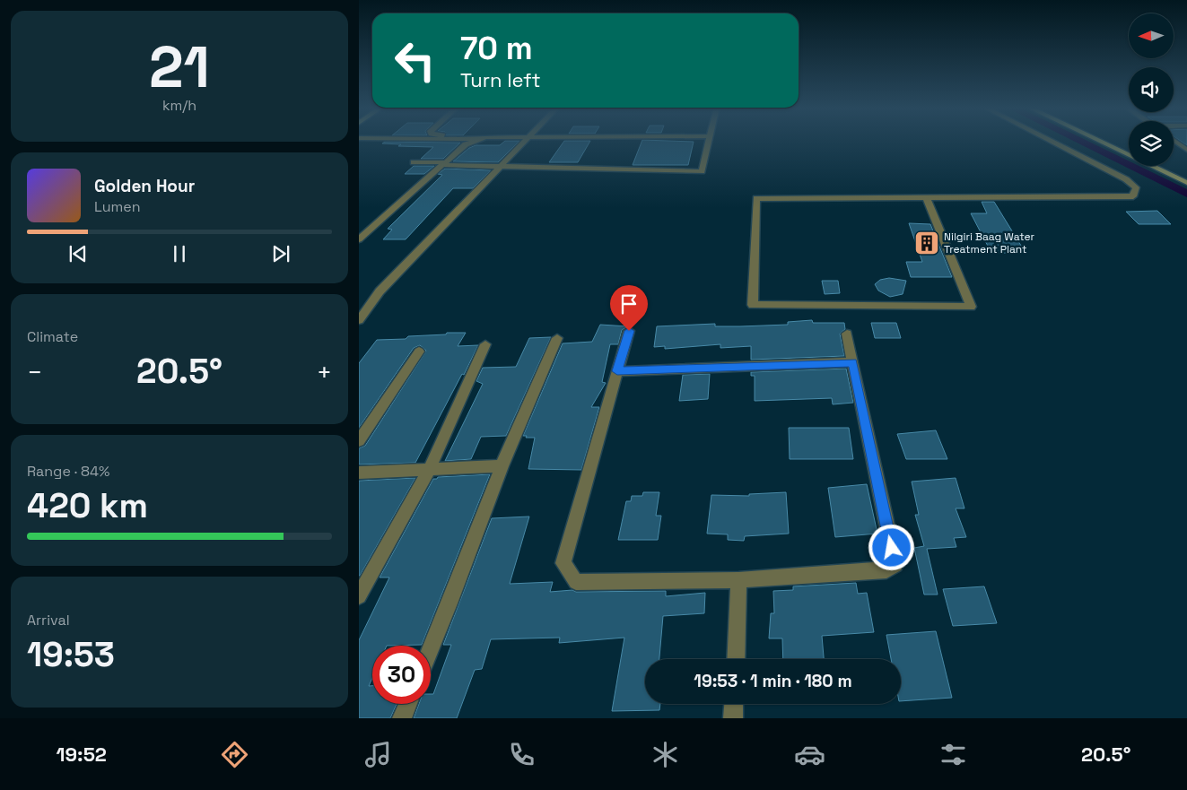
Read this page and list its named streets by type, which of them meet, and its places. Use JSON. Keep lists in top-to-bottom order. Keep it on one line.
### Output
{"places":{"building":["Nilgiri Baag Water Treatment Plant"]},"north":"left","page":{"tile":[["21","km/h"],"Climate",["Range · 84%","420 km"],["Arrival","19:53"]],"turn":["70 m","Turn left"],"song":["Golden Hour","Lumen"],"heat":["−","20.5°","+"],"limit":"30","trip":"19:53 · 1 min · 180 m","tabs":["19:52","20.5°"]}}
